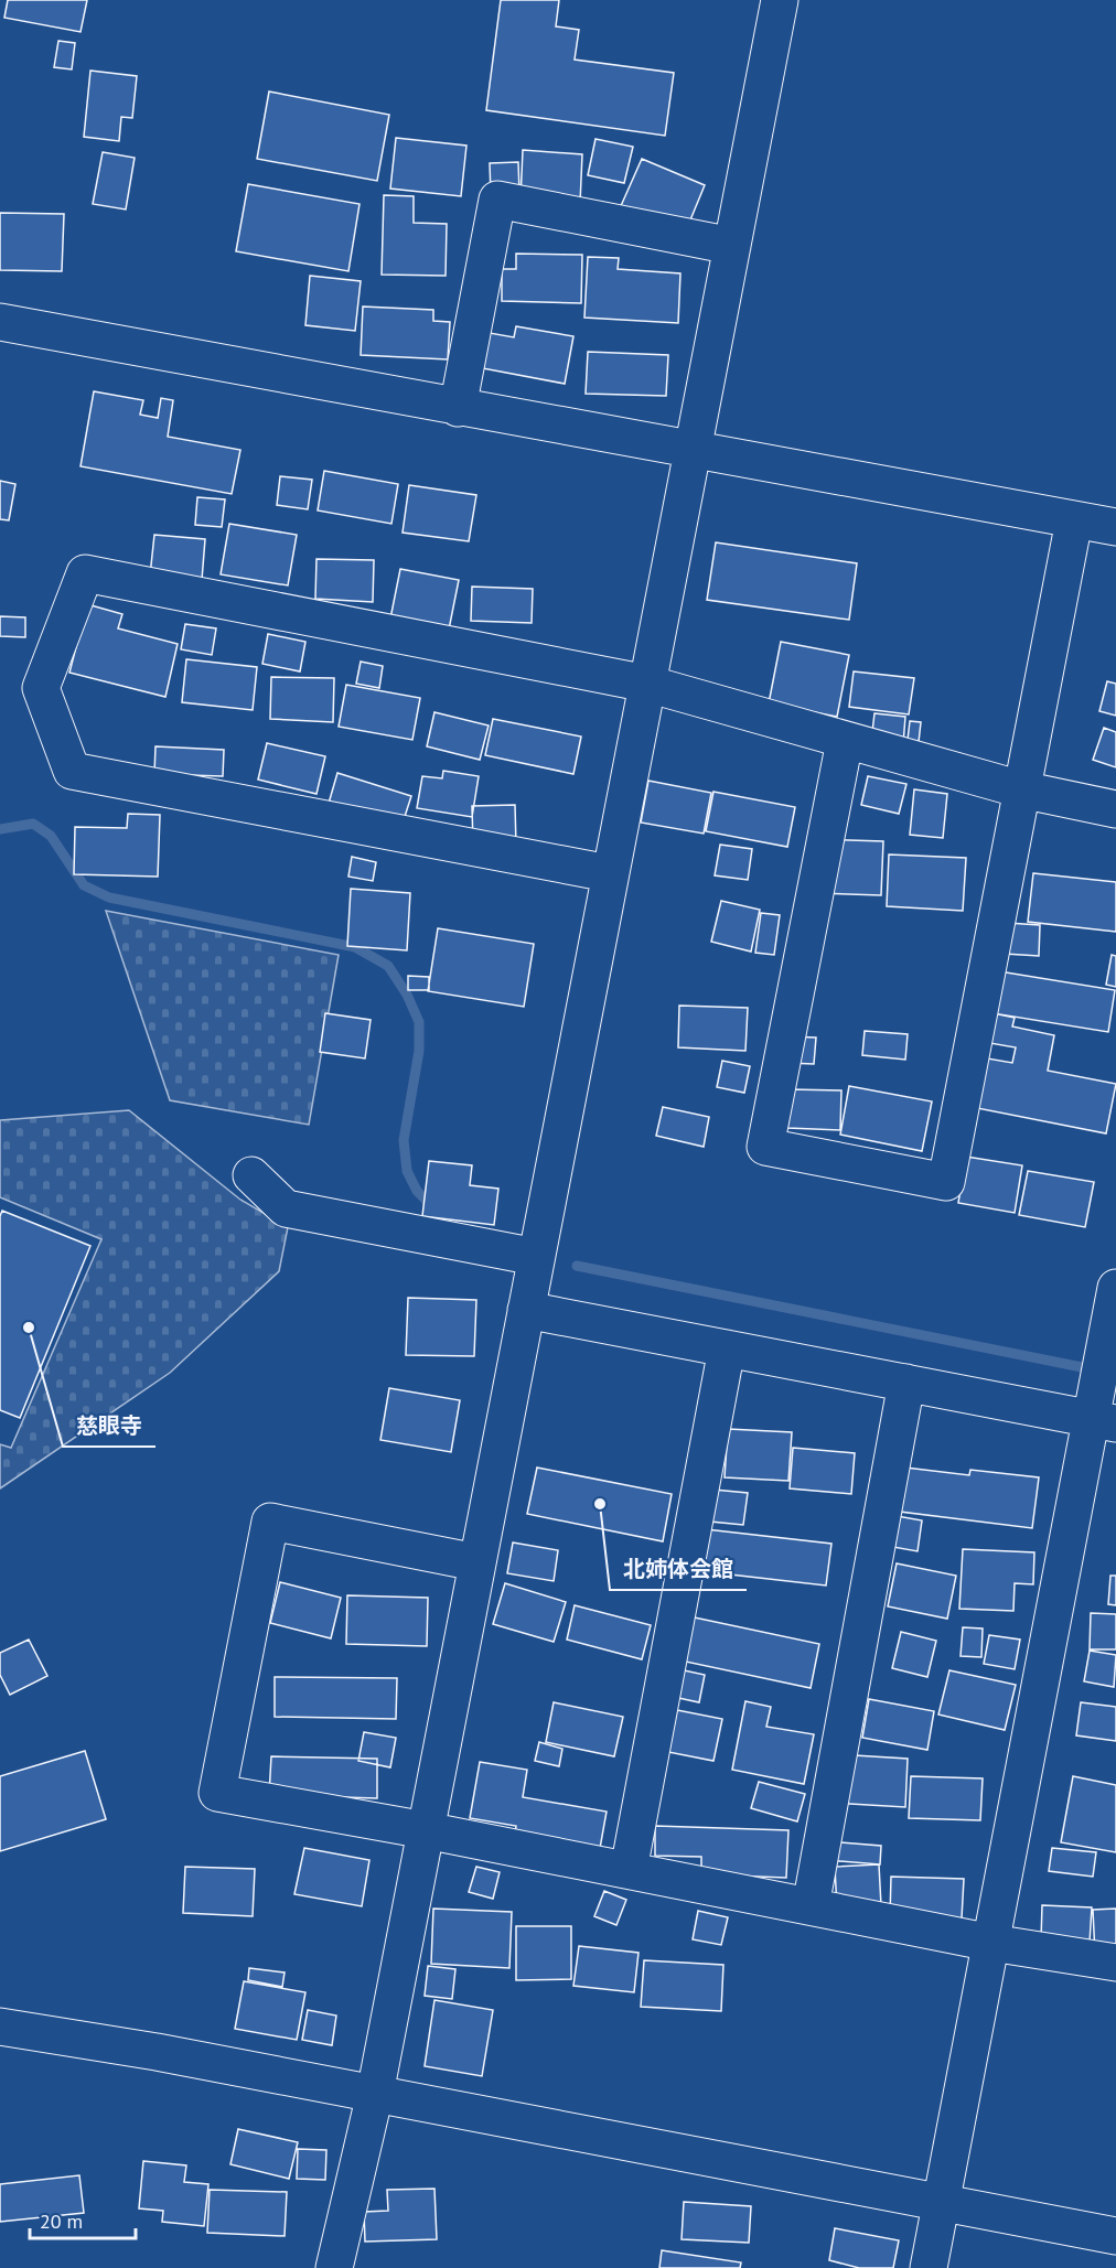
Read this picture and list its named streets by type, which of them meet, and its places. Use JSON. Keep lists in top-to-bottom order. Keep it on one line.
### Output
{"places":["慈眼寺","北姉体会館"],"scale_bar":"20 m"}
